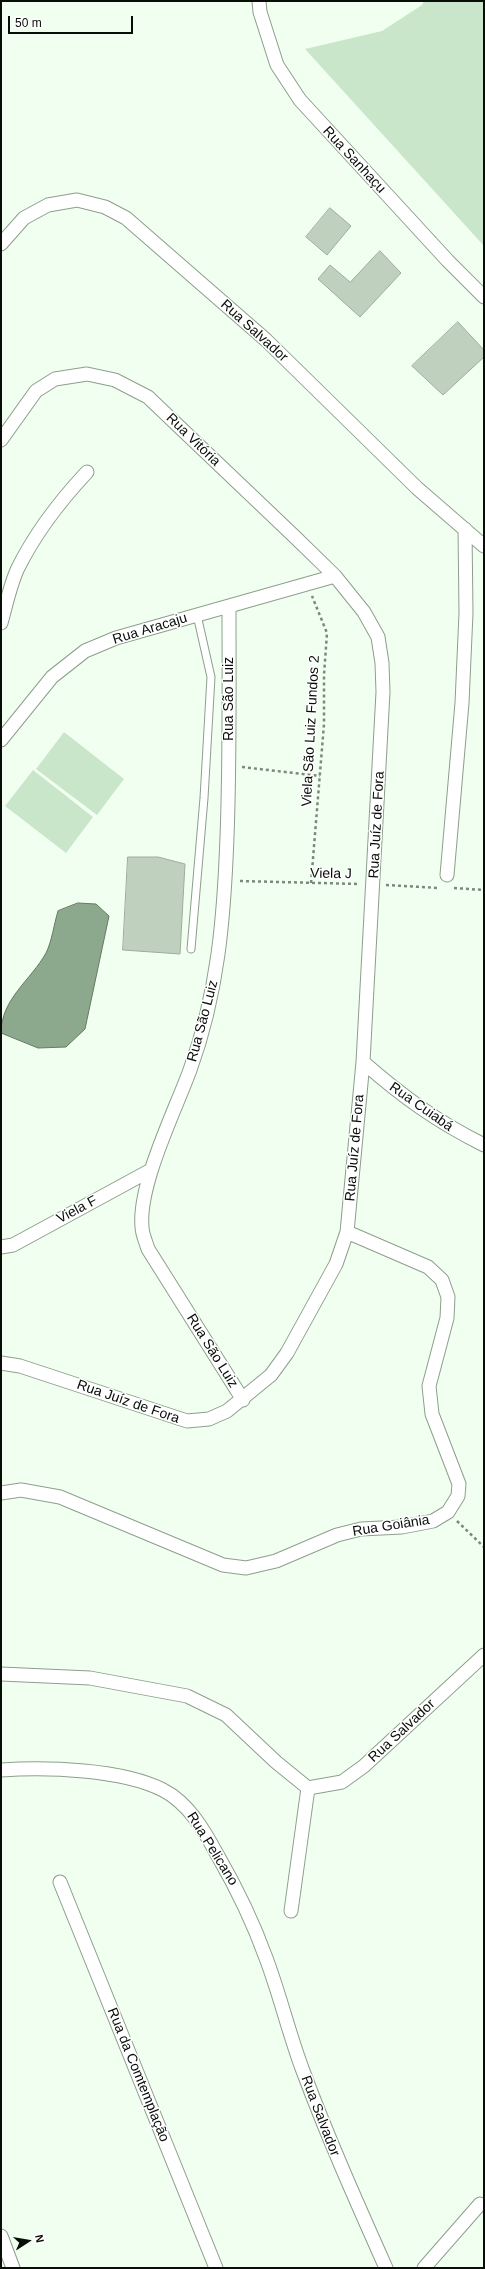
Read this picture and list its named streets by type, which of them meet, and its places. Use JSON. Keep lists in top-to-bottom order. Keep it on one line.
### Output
{"streets":{"street":["Rua Sanhaçu","Rua Salvador","Rua Vitória","Rua Aracaju","Rua São Luiz","Rua Juíz de Fora","Rua Cuiabá","Viela F","Rua Goiânia","Rua Pelicano","Rua da Comtemplação"],"path":["Viela São Luiz Fundos 2","Viela J"]},"crossings":[["Rua Salvador","Rua Pelicano"],["Rua Vitória","Rua Aracaju"],["Rua Vitória","Rua Juíz de Fora"],["Rua Aracaju","Rua São Luiz"],["Rua Aracaju","Viela São Luiz Fundos 2"],["Rua São Luiz","Rua Juíz de Fora"],["Rua São Luiz","Viela J"],["Rua São Luiz","Viela F"],["Viela São Luiz Fundos 2","Viela J"],["Rua Juíz de Fora","Viela J"],["Rua Juíz de Fora","Rua Cuiabá"],["Rua Juíz de Fora","Rua Goiânia"]],"scale_bar":"50 m","north":"right"}
